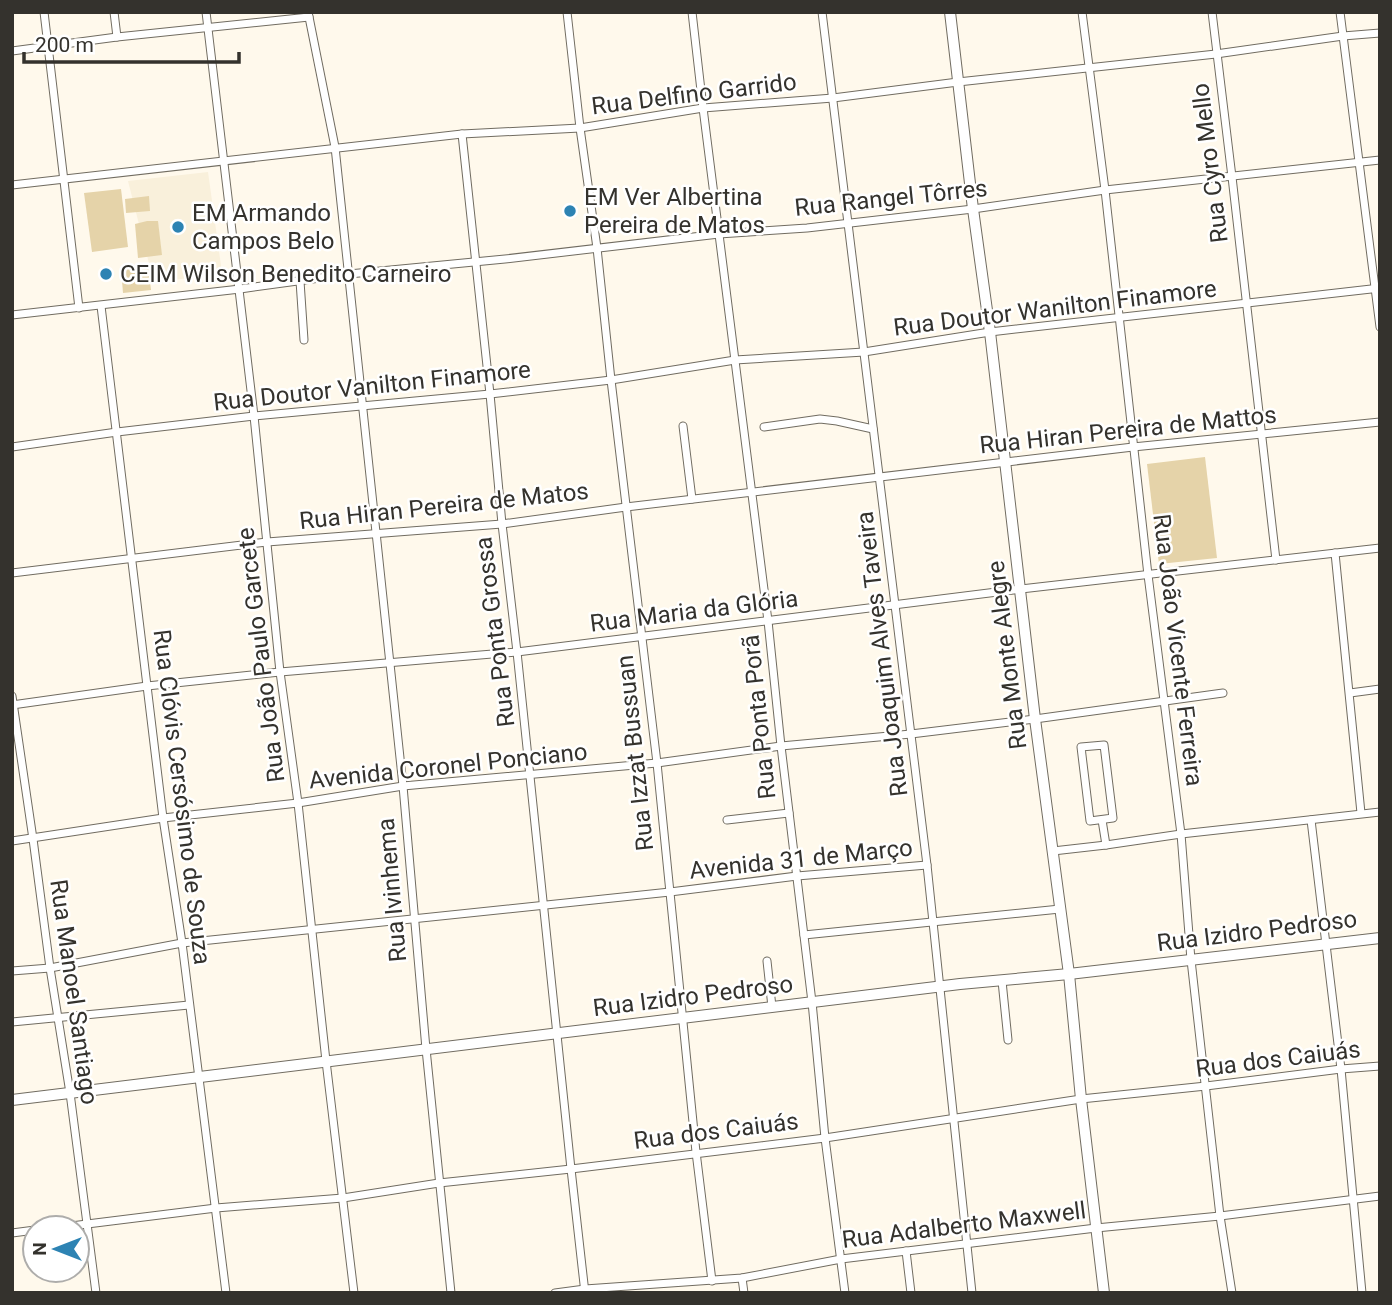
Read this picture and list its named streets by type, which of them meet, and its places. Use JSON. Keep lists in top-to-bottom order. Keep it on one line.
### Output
{"streets":{"street":["Rua Delfino Garrido","Rua Cyro Mello","Rua Rangel Tôrres","Rua Doutor Wanilton Finamore","Rua Doutor Vanilton Finamore","Rua Hiran Pereira de Mattos","Rua Hiran Pereira de Matos","Rua Maria da Glória","Rua Ponta Grossa","Rua João Vicente Ferreira","Rua Joaquim Alves Taveira","Rua João Paulo Garcete","Rua Monte Alegre","Rua Ponta Porã","Rua Izzat Bussuan","Avenida Coronel Ponciano","Rua Clóvis Cersósimo de Souza","Avenida 31 de Março","Rua Ivinhema","Rua Izidro Pedroso","Rua Manoel Santiago","Rua dos Caiuás","Rua Adalberto Maxwell"]},"crossings":[["Rua Delfino Garrido","Rua Cyro Mello"],["Rua Delfino Garrido","Rua Ponta Grossa"],["Rua Delfino Garrido","Rua João Vicente Ferreira"],["Rua Delfino Garrido","Rua Joaquim Alves Taveira"],["Rua Delfino Garrido","Rua João Paulo Garcete"],["Rua Delfino Garrido","Rua Monte Alegre"],["Rua Delfino Garrido","Rua Ponta Porã"],["Rua Delfino Garrido","Rua Izzat Bussuan"],["Rua Delfino Garrido","Rua Ivinhema"],["Rua Cyro Mello","Rua Rangel Tôrres"],["Rua Cyro Mello","Rua Doutor Wanilton Finamore"],["Rua Cyro Mello","Rua Hiran Pereira de Mattos"],["Rua Cyro Mello","Rua Maria da Glória"],["Rua Rangel Tôrres","Rua Ponta Grossa"],["Rua Rangel Tôrres","Rua João Vicente Ferreira"],["Rua Rangel Tôrres","Rua Joaquim Alves Taveira"],["Rua Rangel Tôrres","Rua João Paulo Garcete"],["Rua Rangel Tôrres","Rua Monte Alegre"],["Rua Rangel Tôrres","Rua Ponta Porã"],["Rua Rangel Tôrres","Rua Izzat Bussuan"],["Rua Rangel Tôrres","Rua Clóvis Cersósimo de Souza"],["Rua Rangel Tôrres","Rua Ivinhema"],["Rua Doutor Wanilton Finamore","Rua Doutor Vanilton Finamore"],["Rua Doutor Wanilton Finamore","Rua João Vicente Ferreira"],["Rua Doutor Wanilton Finamore","Rua Joaquim Alves Taveira"],["Rua Doutor Wanilton Finamore","Rua Monte Alegre"],["Rua Doutor Wanilton Finamore","Rua Ponta Porã"],["Rua Doutor Vanilton Finamore","Rua Ponta Grossa"],["Rua Doutor Vanilton Finamore","Rua João Paulo Garcete"],["Rua Doutor Vanilton Finamore","Rua Ponta Porã"],["Rua Doutor Vanilton Finamore","Rua Izzat Bussuan"],["Rua Doutor Vanilton Finamore","Rua Clóvis Cersósimo de Souza"],["Rua Doutor Vanilton Finamore","Rua Ivinhema"],["Rua Hiran Pereira de Mattos","Rua Hiran Pereira de Matos"],["Rua Hiran Pereira de Mattos","Rua João Vicente Ferreira"],["Rua Hiran Pereira de Mattos","Rua Joaquim Alves Taveira"],["Rua Hiran Pereira de Mattos","Rua Monte Alegre"],["Rua Hiran Pereira de Matos","Rua Ponta Grossa"],["Rua Hiran Pereira de Matos","Rua Joaquim Alves Taveira"],["Rua Hiran Pereira de Matos","Rua João Paulo Garcete"],["Rua Hiran Pereira de Matos","Rua Ponta Porã"],["Rua Hiran Pereira de Matos","Rua Izzat Bussuan"],["Rua Hiran Pereira de Matos","Rua Clóvis Cersósimo de Souza"],["Rua Hiran Pereira de Matos","Rua Ivinhema"],["Rua Maria da Glória","Rua Ponta Grossa"],["Rua Maria da Glória","Rua João Vicente Ferreira"],["Rua Maria da Glória","Rua Joaquim Alves Taveira"],["Rua Maria da Glória","Rua João Paulo Garcete"],["Rua Maria da Glória","Rua Monte Alegre"],["Rua Maria da Glória","Rua Ponta Porã"],["Rua Maria da Glória","Rua Izzat Bussuan"],["Rua Maria da Glória","Rua Clóvis Cersósimo de Souza"],["Rua Maria da Glória","Rua Ivinhema"],["Rua Maria da Glória","Rua Manoel Santiago"],["Rua Ponta Grossa","Avenida Coronel Ponciano"],["Rua Ponta Grossa","Avenida 31 de Março"],["Rua Ponta Grossa","Rua Izidro Pedroso"],["Rua Ponta Grossa","Rua dos Caiuás"],["Rua Ponta Grossa","Rua Adalberto Maxwell"],["Rua João Vicente Ferreira","Avenida Coronel Ponciano"],["Rua João Vicente Ferreira","Rua Izidro Pedroso"],["Rua João Vicente Ferreira","Rua dos Caiuás"],["Rua João Vicente Ferreira","Rua Adalberto Maxwell"],["Rua Joaquim Alves Taveira","Avenida Coronel Ponciano"],["Rua Joaquim Alves Taveira","Avenida 31 de Março"],["Rua Joaquim Alves Taveira","Rua Izidro Pedroso"],["Rua Joaquim Alves Taveira","Rua dos Caiuás"],["Rua Joaquim Alves Taveira","Rua Adalberto Maxwell"],["Rua João Paulo Garcete","Avenida Coronel Ponciano"],["Rua João Paulo Garcete","Avenida 31 de Março"],["Rua João Paulo Garcete","Rua Izidro Pedroso"],["Rua João Paulo Garcete","Rua dos Caiuás"],["Rua Monte Alegre","Avenida Coronel Ponciano"],["Rua Monte Alegre","Rua Izidro Pedroso"],["Rua Monte Alegre","Rua dos Caiuás"],["Rua Monte Alegre","Rua Adalberto Maxwell"],["Rua Ponta Porã","Avenida Coronel Ponciano"],["Rua Ponta Porã","Avenida 31 de Março"],["Rua Ponta Porã","Rua Izidro Pedroso"],["Rua Ponta Porã","Rua dos Caiuás"],["Rua Ponta Porã","Rua Adalberto Maxwell"],["Rua Izzat Bussuan","Avenida Coronel Ponciano"],["Rua Izzat Bussuan","Avenida 31 de Março"],["Rua Izzat Bussuan","Rua Izidro Pedroso"],["Rua Izzat Bussuan","Rua dos Caiuás"],["Rua Izzat Bussuan","Rua Adalberto Maxwell"],["Avenida Coronel Ponciano","Rua Clóvis Cersósimo de Souza"],["Avenida Coronel Ponciano","Rua Ivinhema"],["Avenida Coronel Ponciano","Rua Manoel Santiago"],["Rua Clóvis Cersósimo de Souza","Avenida 31 de Março"],["Rua Clóvis Cersósimo de Souza","Rua Izidro Pedroso"],["Rua Clóvis Cersósimo de Souza","Rua dos Caiuás"],["Avenida 31 de Março","Rua Ivinhema"],["Avenida 31 de Março","Rua Manoel Santiago"],["Rua Ivinhema","Rua Izidro Pedroso"],["Rua Ivinhema","Rua dos Caiuás"],["Rua Izidro Pedroso","Rua Manoel Santiago"]],"places":["EM Ver Albertina Pereira de Matos","EM Armando Campos Belo","CEIM Wilson Benedito Carneiro"],"scale_bar":"200 m","north":"left"}
